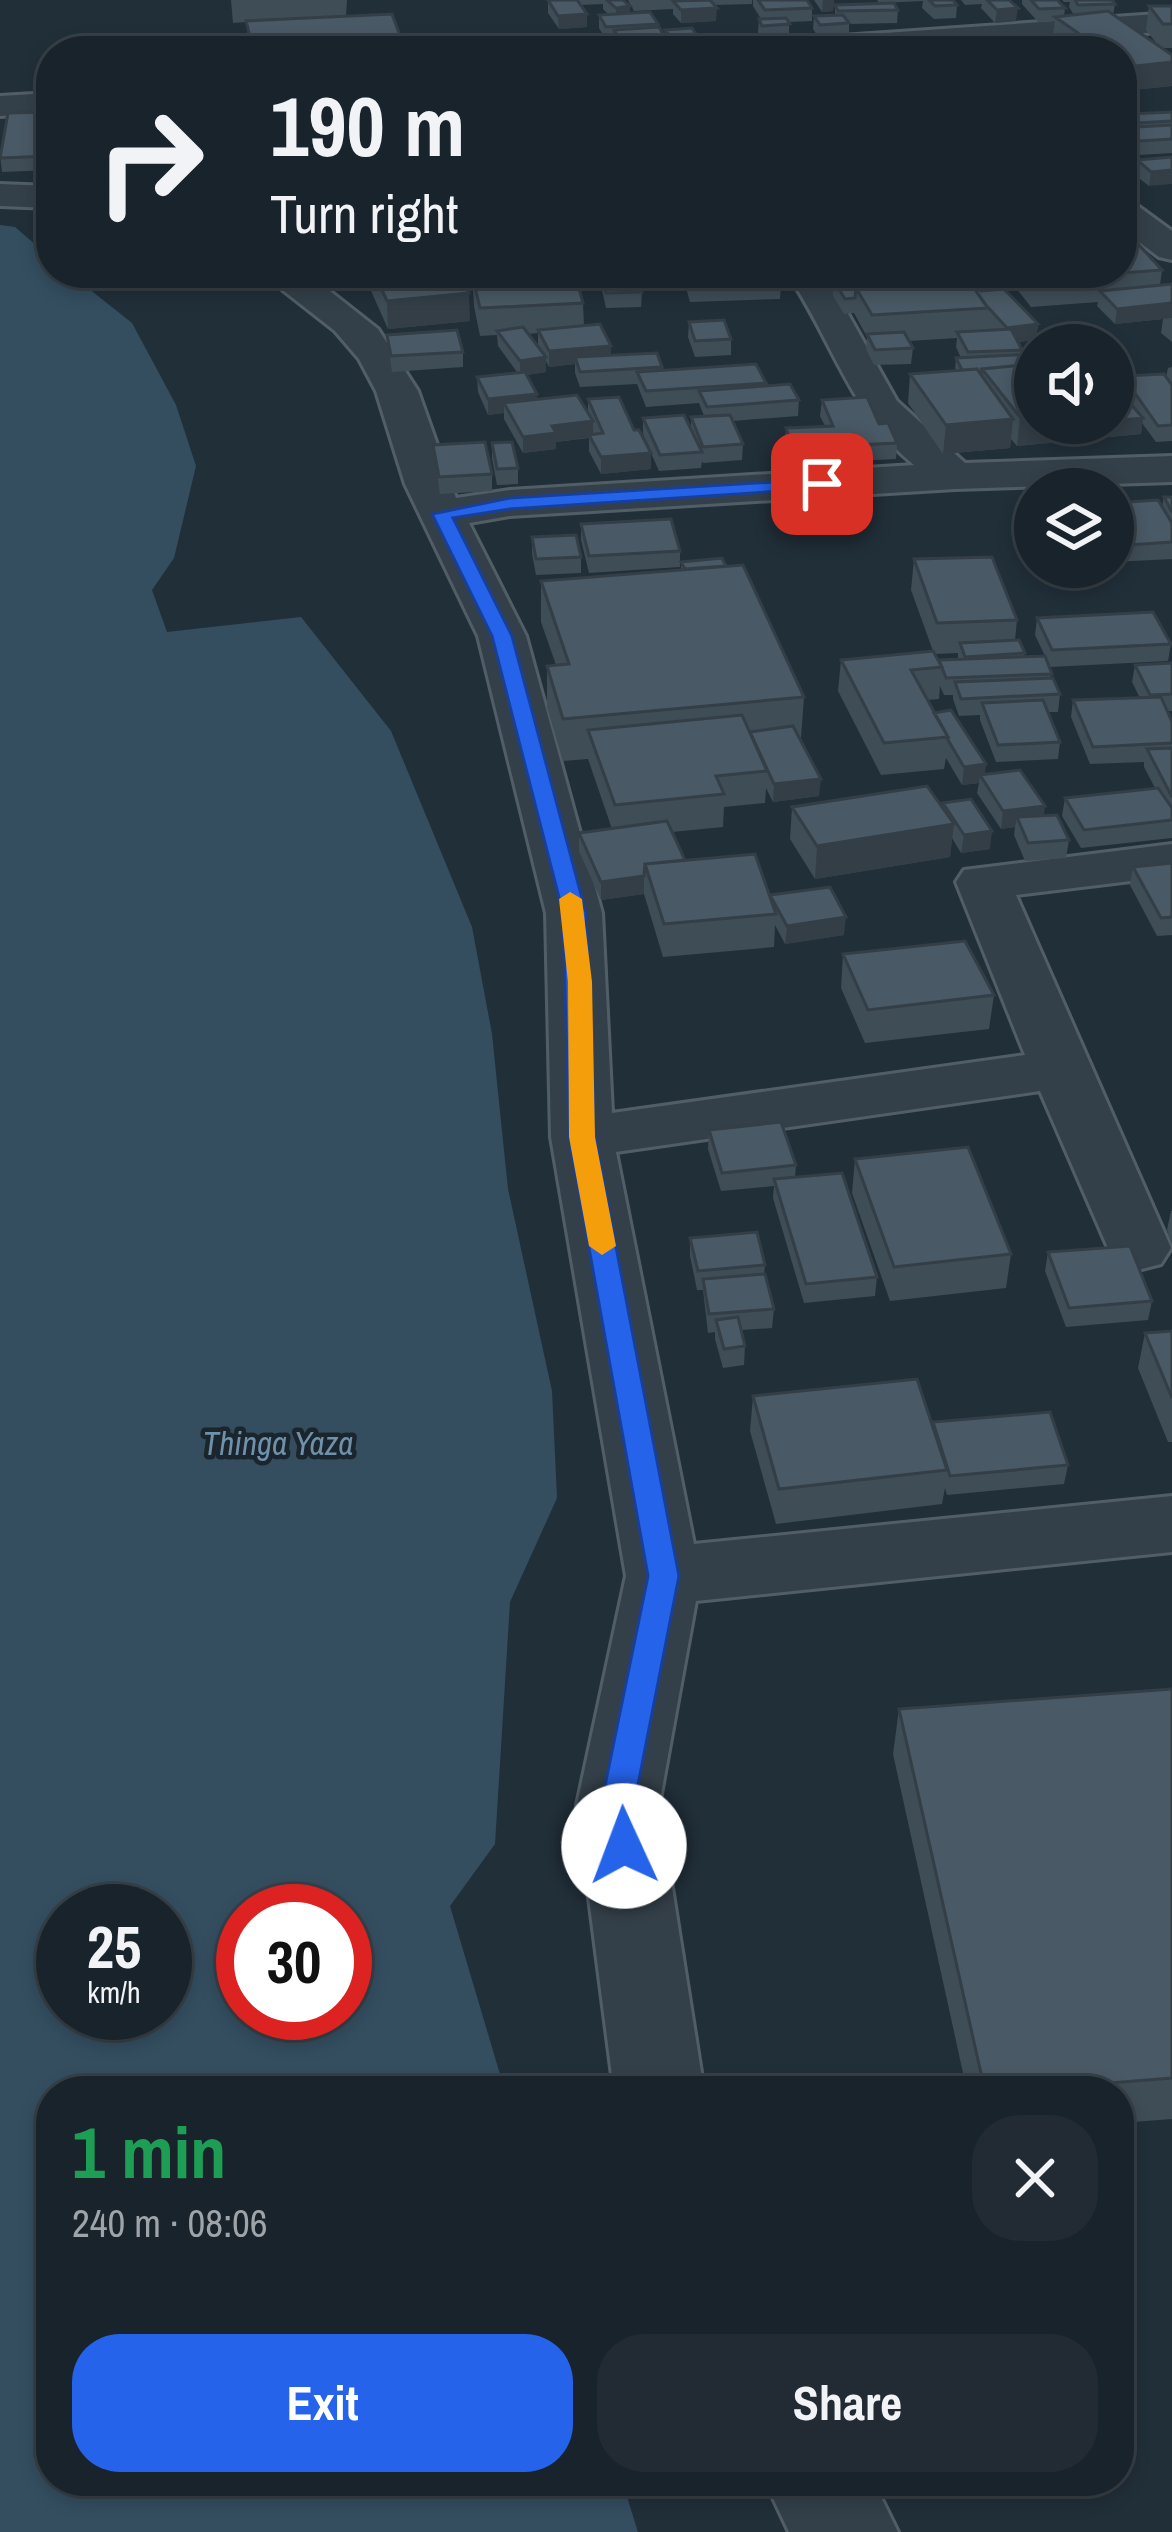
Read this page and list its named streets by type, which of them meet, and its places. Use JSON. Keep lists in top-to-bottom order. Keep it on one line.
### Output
{"water":["Thinga Yaza"],"page":{"turn":["190 m","Turn right"],"speed":"25 km/h","limit":"30","heading":["1 min","240 m · 08:06"],"buttons":["Exit","Share"]}}
